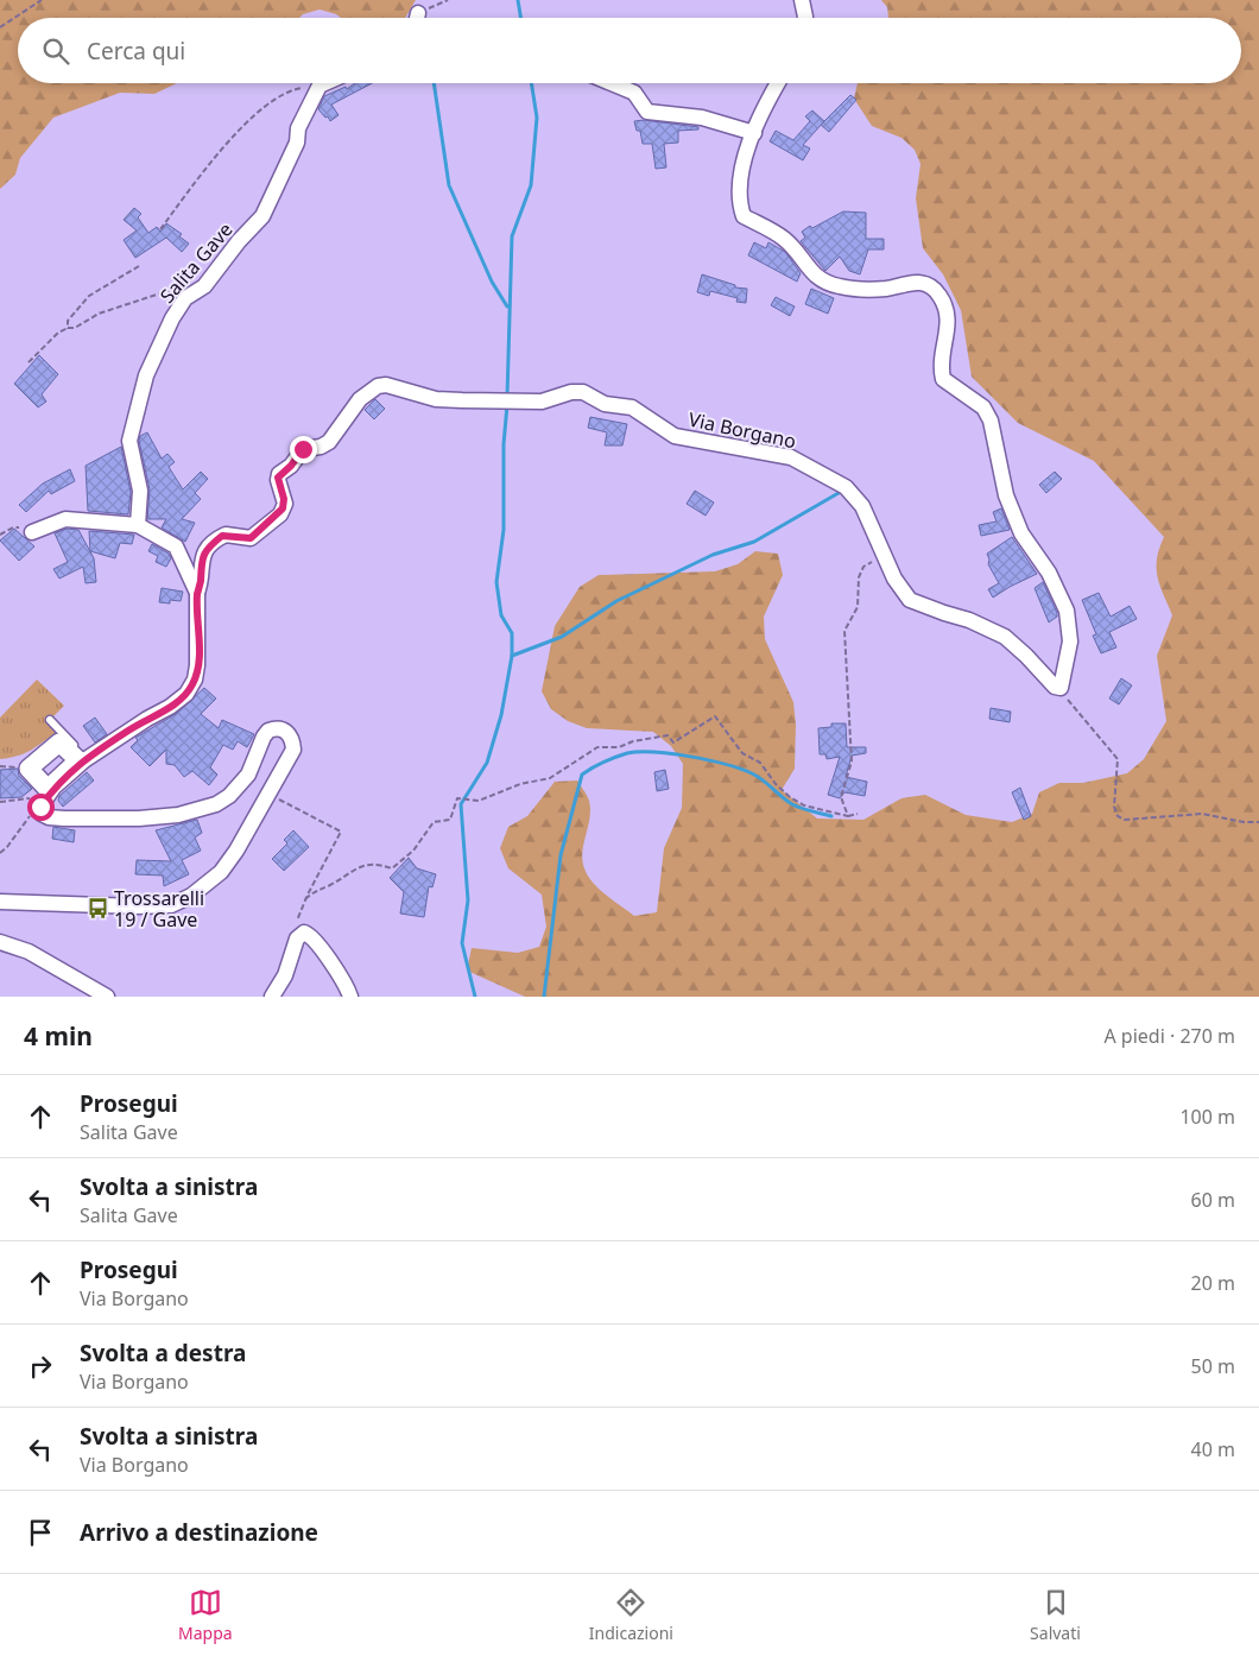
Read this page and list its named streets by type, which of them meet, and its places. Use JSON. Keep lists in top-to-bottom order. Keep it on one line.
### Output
{"streets":{"street":["Salita Gave","Via Borgano"]},"places":{"bus stop":["Trossarelli 19 / Gave"]},"page":{"search":"Cerca qui","heading":["4 min","A piedi · 270 m"],"list":[["Prosegui","Salita Gave","100 m"],["Svolta a sinistra","Salita Gave","60 m"],["Prosegui","Via Borgano","20 m"],["Svolta a destra","Via Borgano","50 m"],["Svolta a sinistra","Via Borgano","40 m"],"Arrivo a destinazione"],"nav":["Mappa","Indicazioni","Salvati"]}}
